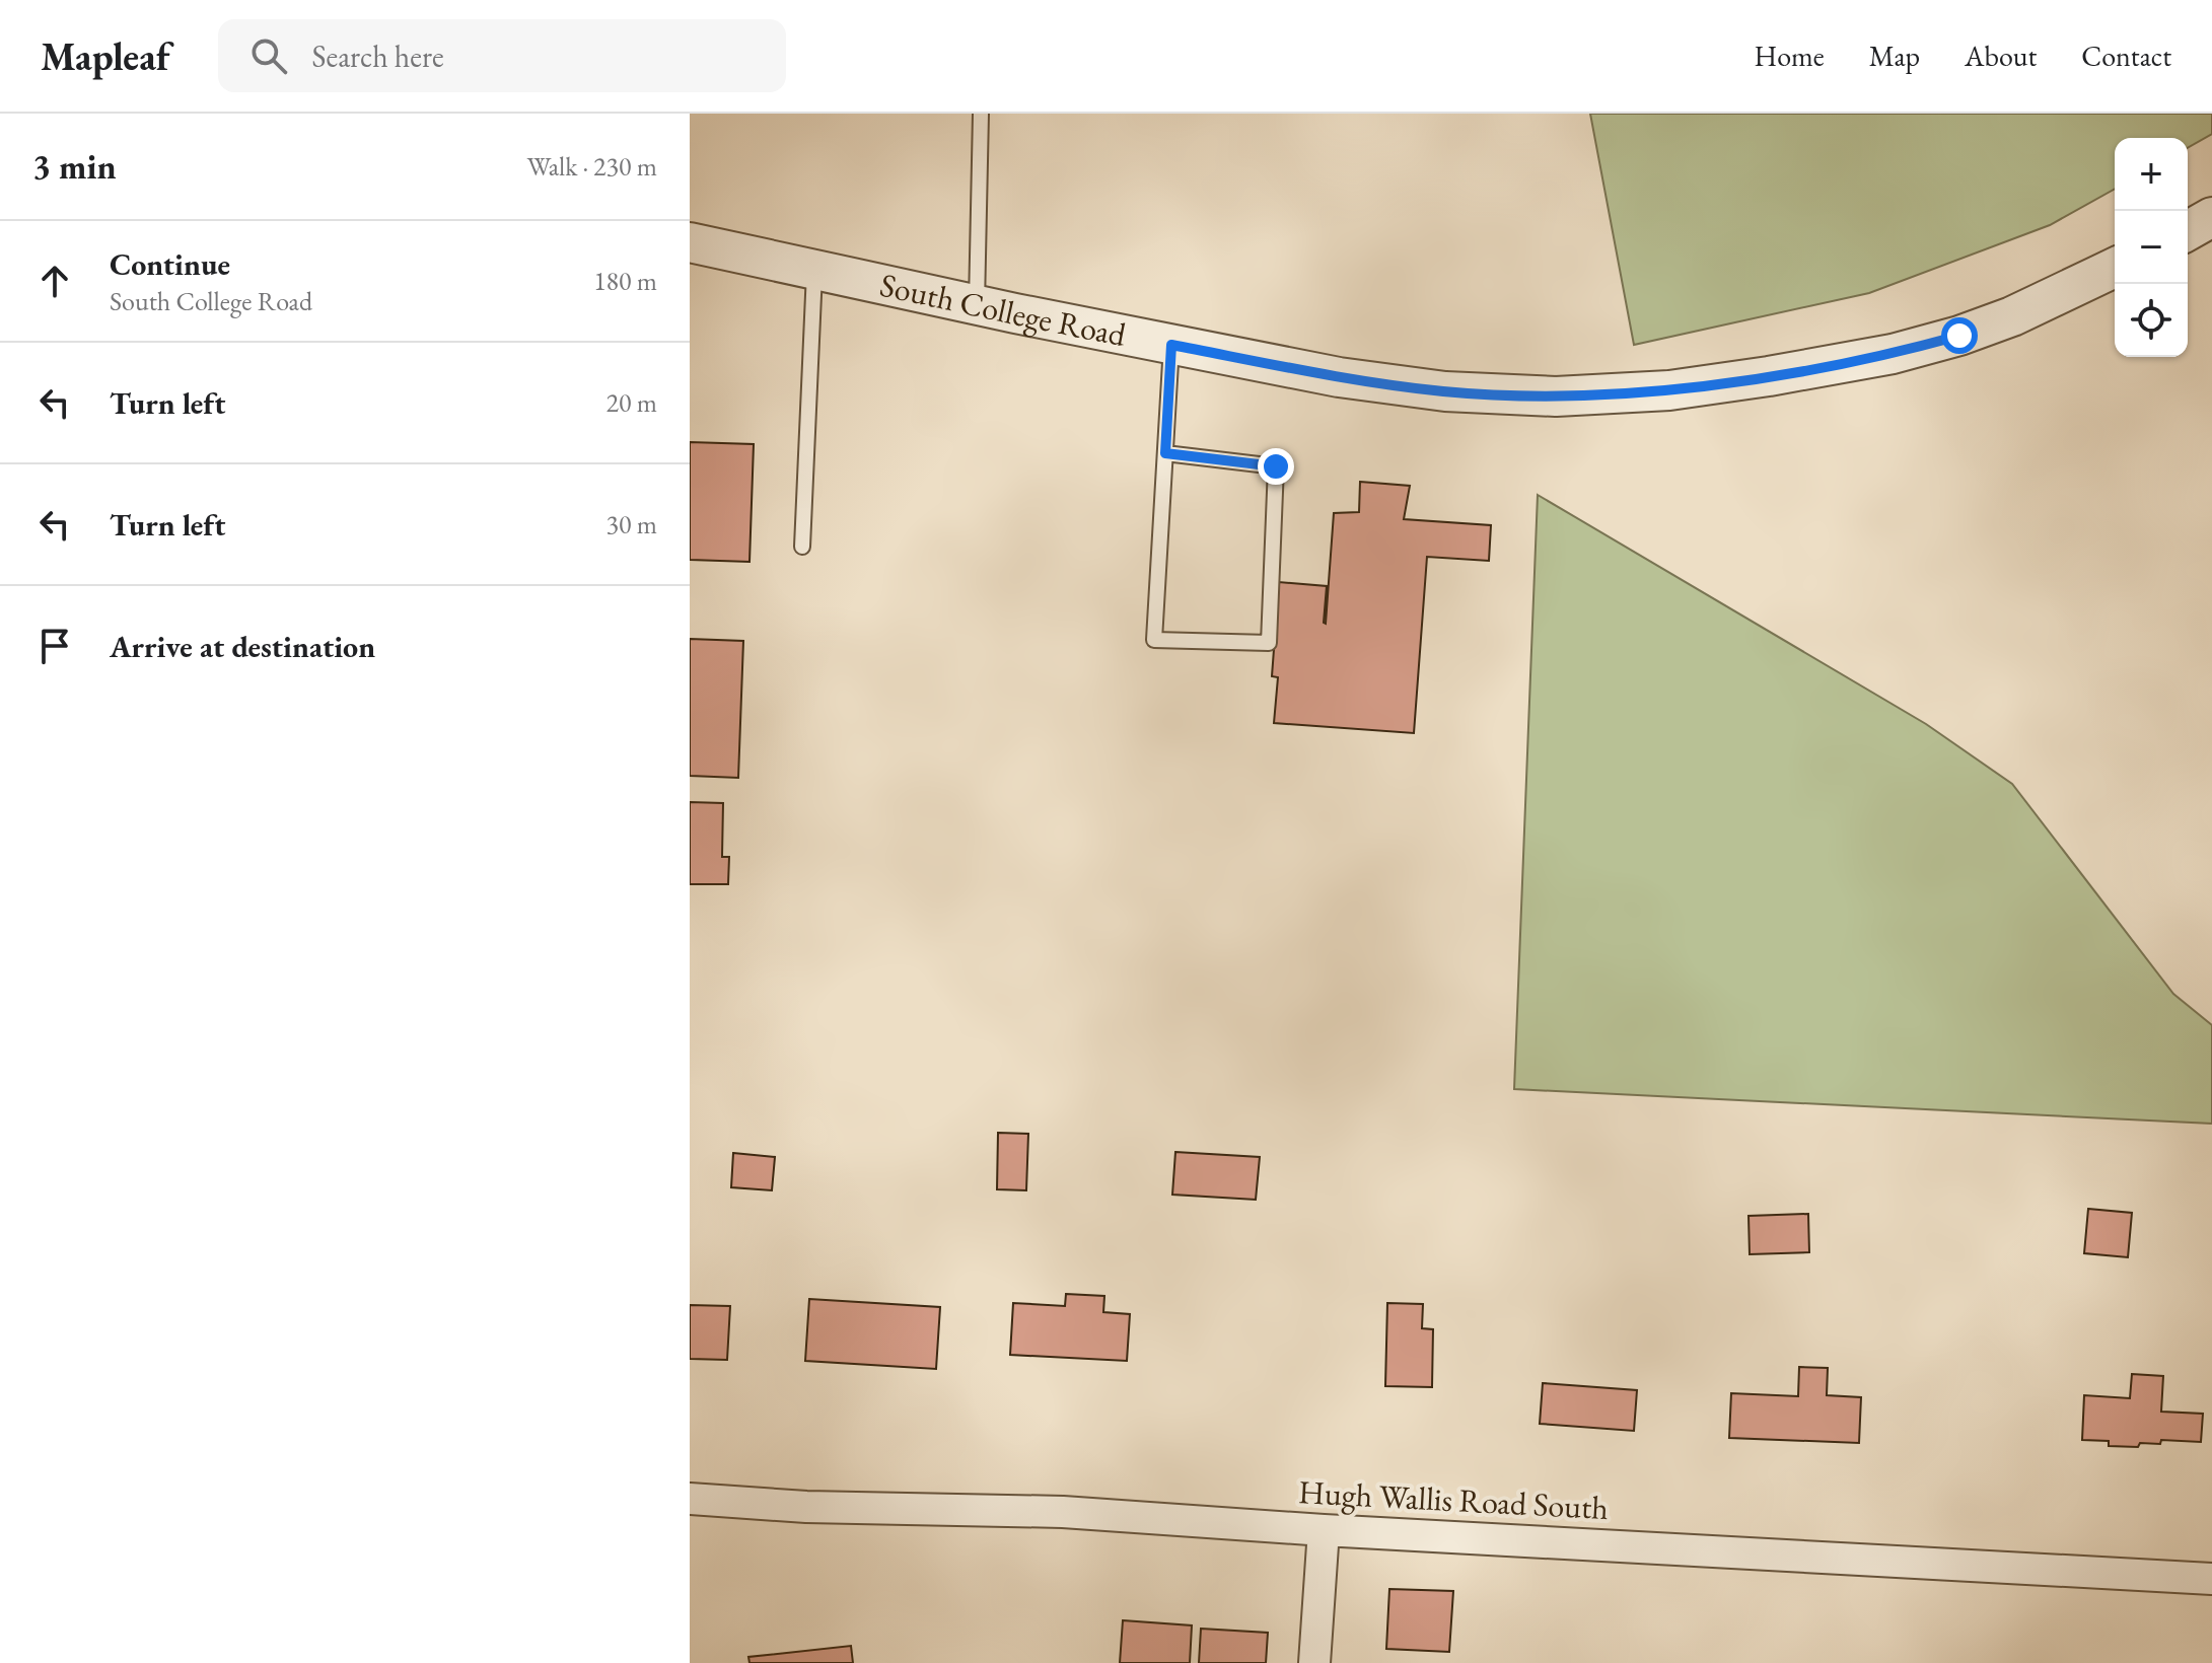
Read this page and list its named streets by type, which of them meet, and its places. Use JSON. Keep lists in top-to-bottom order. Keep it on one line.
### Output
{"streets":{"street":["South College Road","Hugh Wallis Road South"]},"page":{"header":"Mapleaf","search":"Search here","nav":["Home","Map","About","Contact"],"heading":["3 min","Walk · 230 m"],"map_buttons":["+","−"],"list":[["Continue","South College Road","180 m"],["Turn left","20 m"],["Turn left","30 m"],"Arrive at destination"]}}
